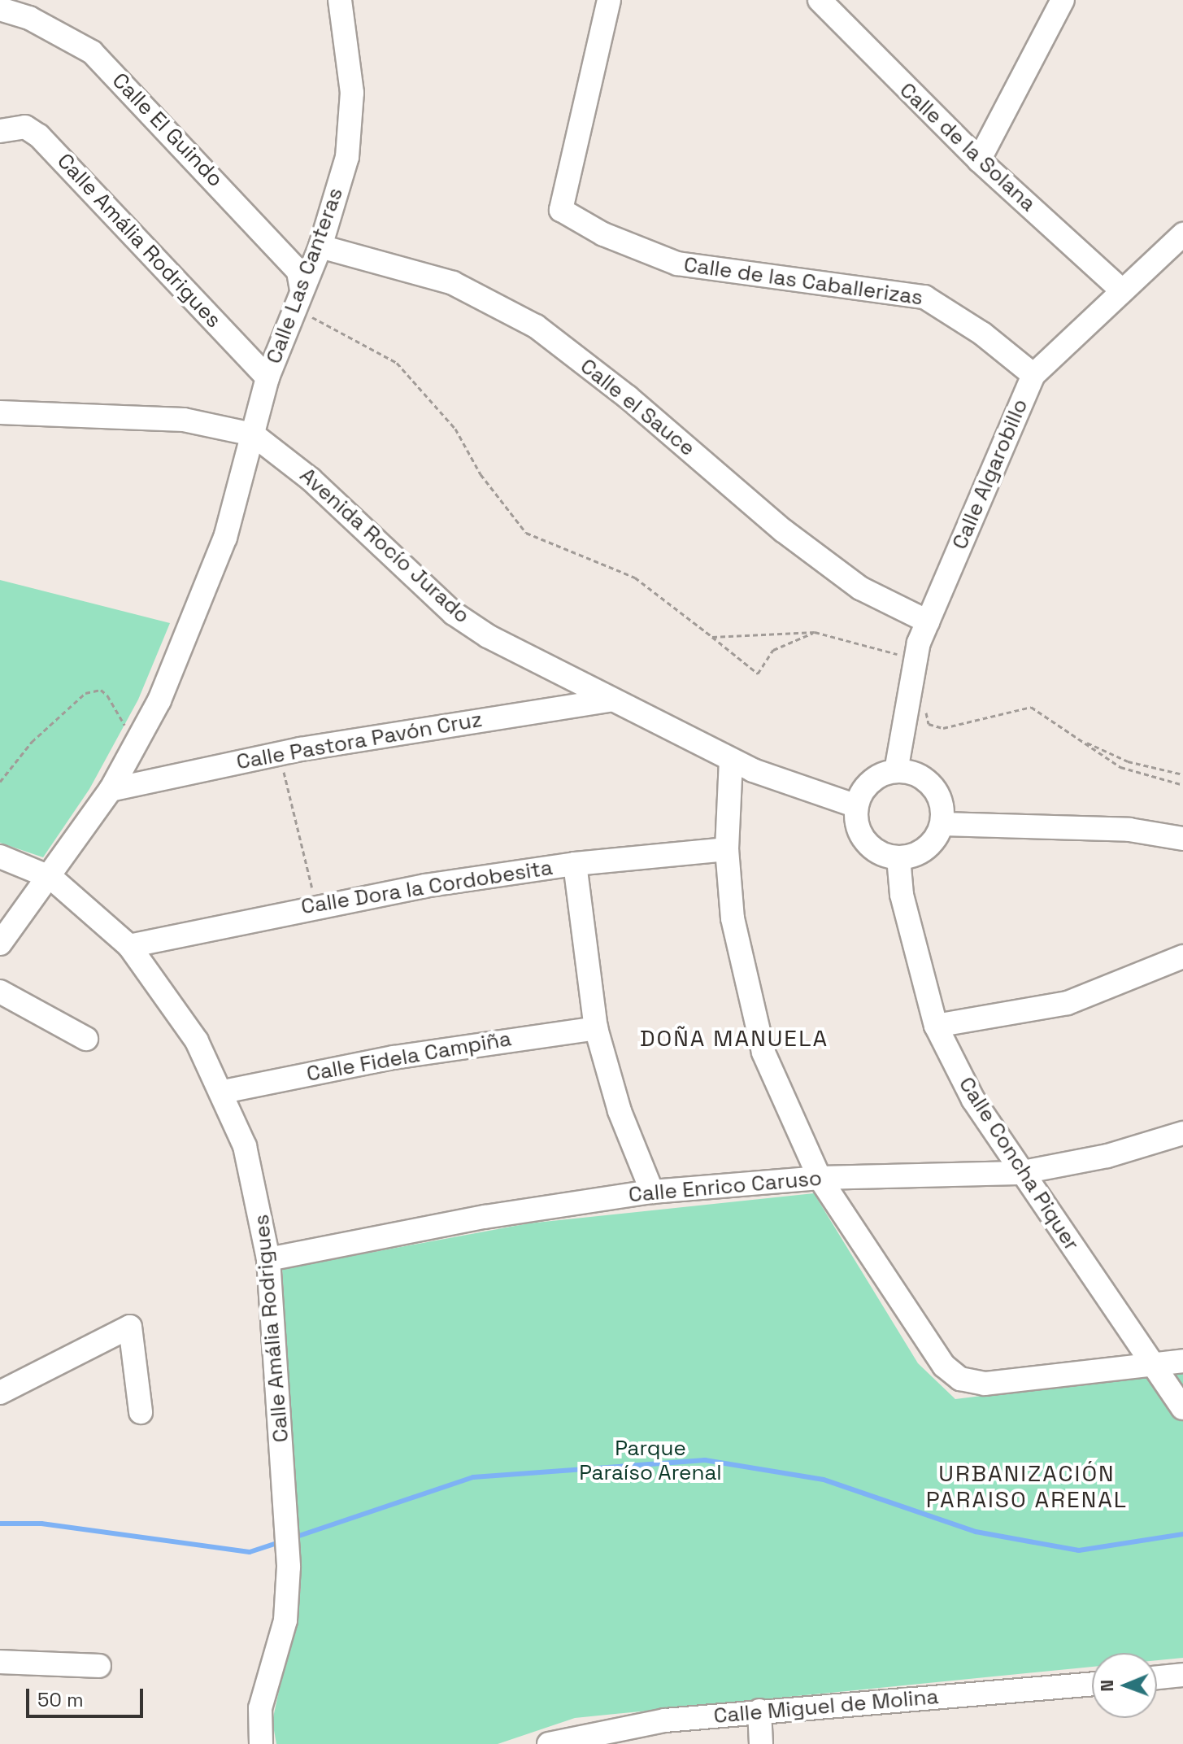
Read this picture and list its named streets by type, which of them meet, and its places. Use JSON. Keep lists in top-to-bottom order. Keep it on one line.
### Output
{"streets":{"street":["Calle El Guindo","Calle de la Solana","Calle Amália Rodrigues","Calle Las Canteras","Calle de las Caballerizas","Calle el Sauce","Calle Algarobillo","Avenida Rocío Jurado","Calle Pastora Pavón Cruz","Calle Dora la Cordobesita","Calle Fidela Campiña","Calle Concha Piquer","Calle Enrico Caruso","Calle Miguel de Molina"]},"crossings":[["Calle El Guindo","Calle Las Canteras"],["Calle de la Solana","Calle Algarobillo"],["Calle Amália Rodrigues","Calle Las Canteras"],["Calle Amália Rodrigues","Calle Dora la Cordobesita"],["Calle Amália Rodrigues","Calle Fidela Campiña"],["Calle Amália Rodrigues","Calle Enrico Caruso"],["Calle Las Canteras","Calle el Sauce"],["Calle Las Canteras","Avenida Rocío Jurado"],["Calle Las Canteras","Calle Pastora Pavón Cruz"],["Calle de las Caballerizas","Calle Algarobillo"],["Calle el Sauce","Calle Algarobillo"],["Calle Algarobillo","Avenida Rocío Jurado"],["Calle Algarobillo","Calle Concha Piquer"],["Avenida Rocío Jurado","Calle Pastora Pavón Cruz"],["Avenida Rocío Jurado","Calle Concha Piquer"],["Calle Concha Piquer","Calle Enrico Caruso"]],"districts":["DOÑA MANUELA","URBANIZACIÓN PARAISO ARENAL"],"parks":["Parque Paraíso Arenal"],"scale_bar":"50 m","north":"left"}
